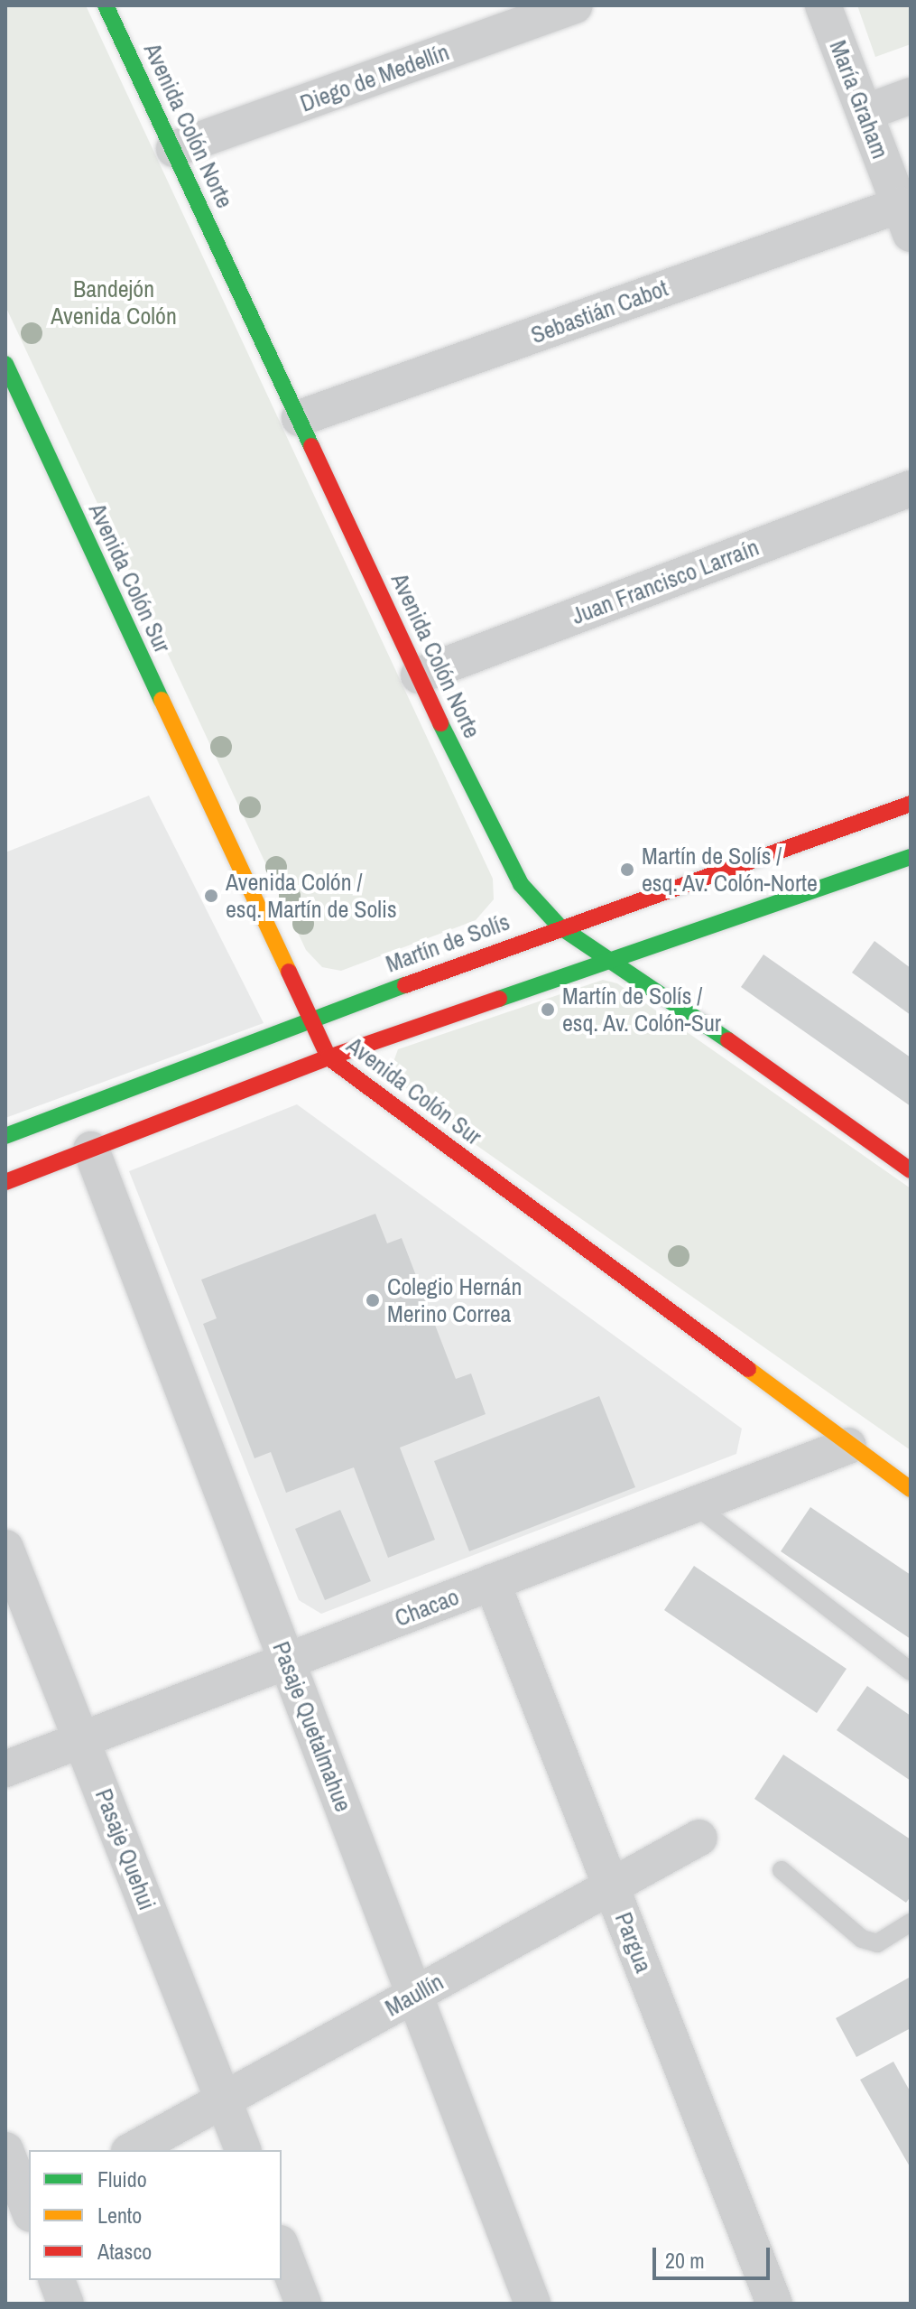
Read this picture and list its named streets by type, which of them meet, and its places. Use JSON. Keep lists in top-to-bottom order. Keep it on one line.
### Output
{"streets":{"main road":["Avenida Colón Norte","Avenida Colón Sur","Martín de Solís"],"street":["Diego de Medellín","María Graham","Sebastián Cabot","Juan Francisco Larraín","Chacao","Pasaje Quetalmahue","Pasaje Quehui","Pargua","Maullín"]},"crossings":[["Diego de Medellín","Avenida Colón Norte"],["María Graham","Sebastián Cabot"],["Avenida Colón Norte","Sebastián Cabot"],["Avenida Colón Norte","Juan Francisco Larraín"],["Avenida Colón Norte","Martín de Solís"],["Avenida Colón Sur","Martín de Solís"],["Avenida Colón Sur","Chacao"],["Chacao","Pasaje Quetalmahue"],["Chacao","Pasaje Quehui"],["Chacao","Pargua"],["Pasaje Quetalmahue","Maullín"],["Pasaje Quehui","Maullín"],["Pargua","Maullín"]],"parks":["Bandejón Avenida Colón"],"places":["Martín de Solís / esq. Av. Colón-Norte","Avenida Colón / esq. Martín de Solis","Martín de Solís / esq. Av. Colón-Sur","Colegio Hernán Merino Correa"],"legend":["Fluido","Lento","Atasco"],"scale_bar":"20 m"}
